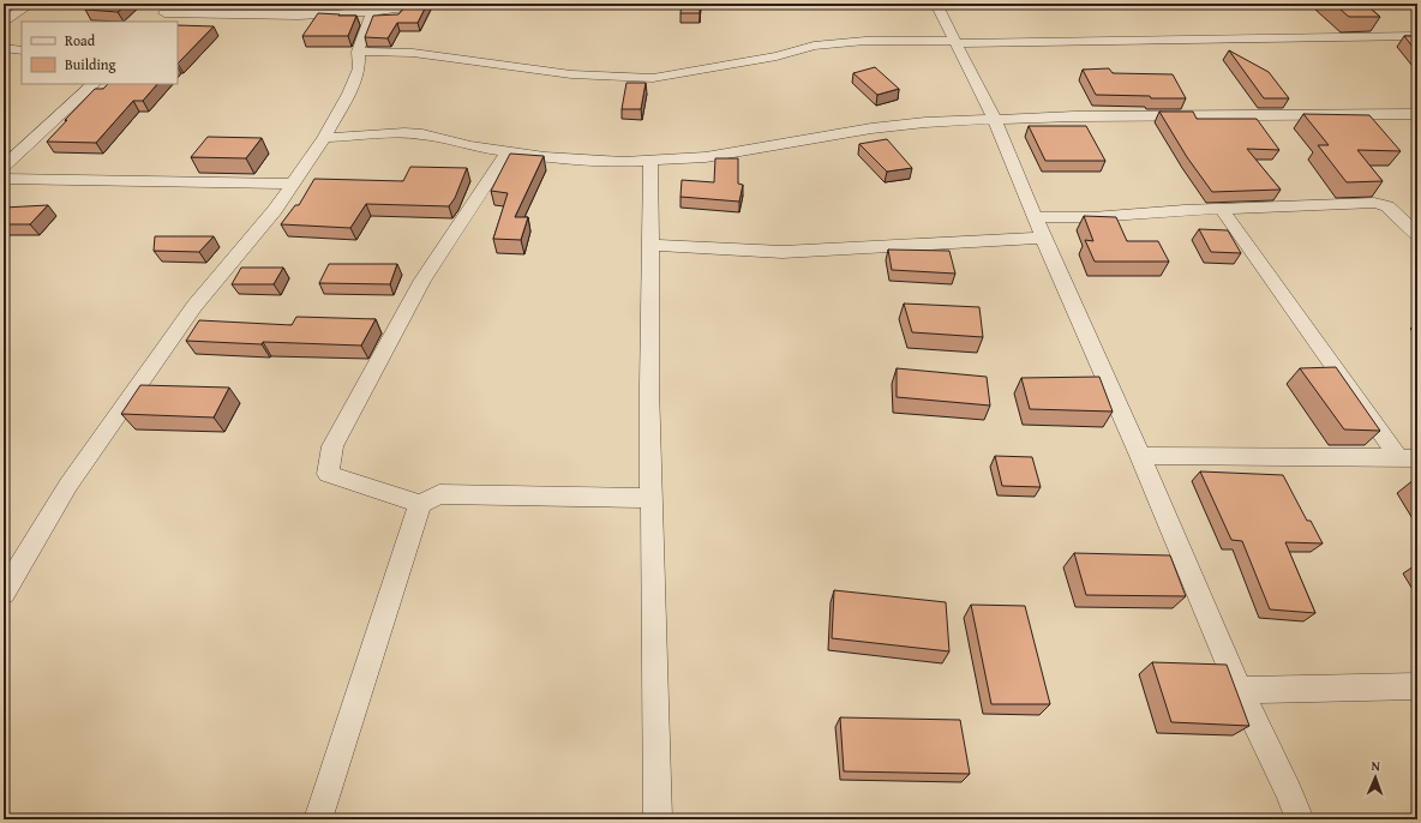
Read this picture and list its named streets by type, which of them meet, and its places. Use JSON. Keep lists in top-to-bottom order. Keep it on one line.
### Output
{"legend":["Road","Building"],"north":"top"}
